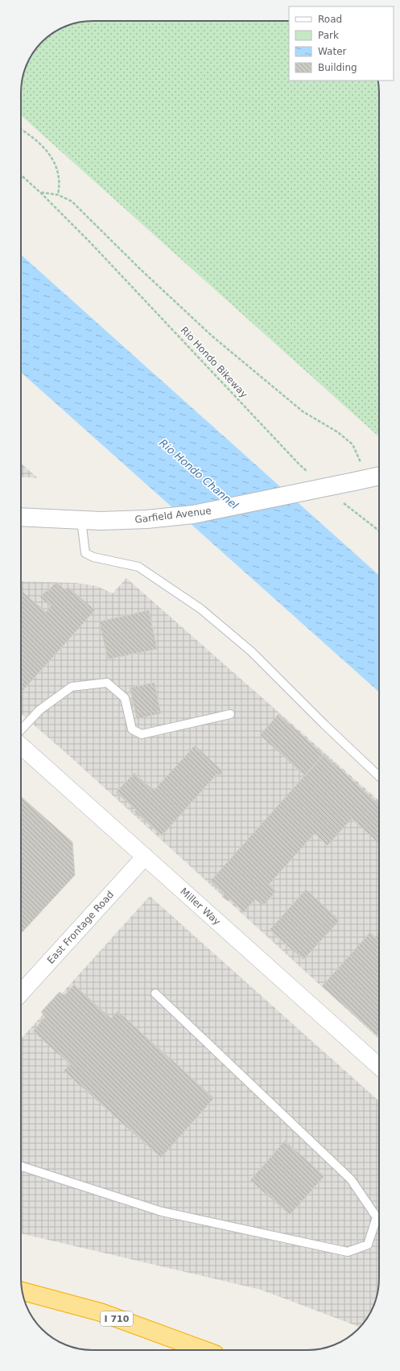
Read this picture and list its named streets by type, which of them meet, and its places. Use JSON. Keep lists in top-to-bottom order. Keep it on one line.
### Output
{"streets":{"highway":["I 710"],"main road":["Garfield Avenue"],"street":["Miller Way","East Frontage Road"],"path":["Rio Hondo Bikeway"]},"crossings":[["Rio Hondo Bikeway","Garfield Avenue"],["Miller Way","East Frontage Road"]],"water":["Rio Hondo Channel"],"legend":["Road","Park","Water","Building"]}
